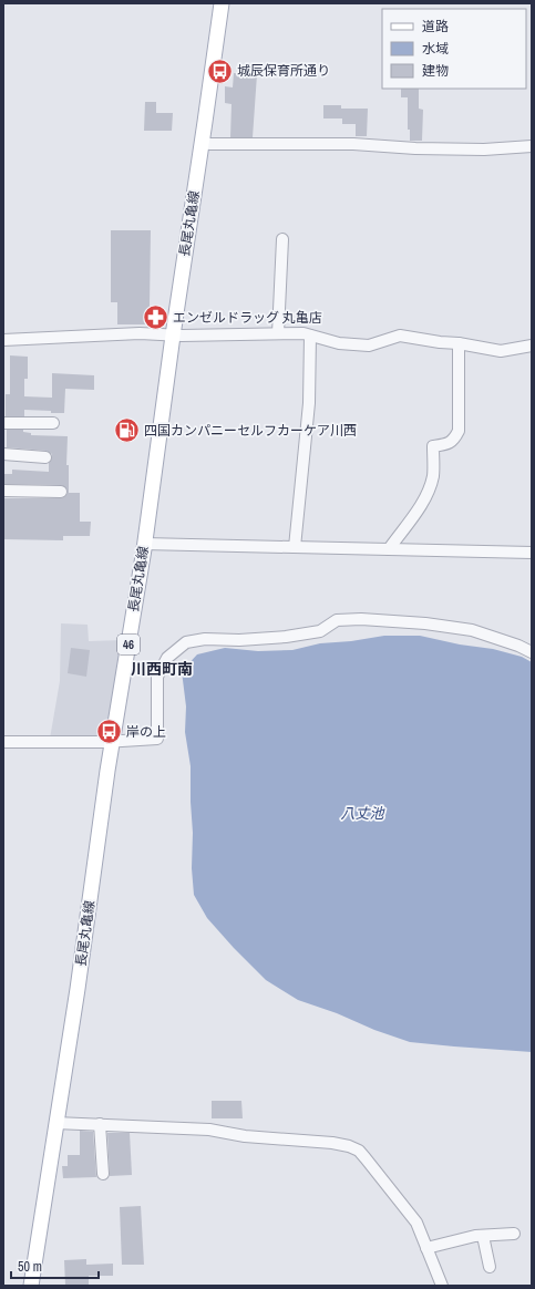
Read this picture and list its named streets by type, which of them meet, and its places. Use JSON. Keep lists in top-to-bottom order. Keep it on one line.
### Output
{"streets":{"main road":["長尾丸亀線","46"]},"districts":["川西町南"],"water":["八丈池"],"places":{"bus stop":["城辰保育所通り","岸の上"],"pharmacy":["エンゼルドラッグ 丸亀店"],"fuel station":["四国カンパニーセルフカーケア川西"]},"legend":["道路","水域","建物"],"scale_bar":"50 m"}
